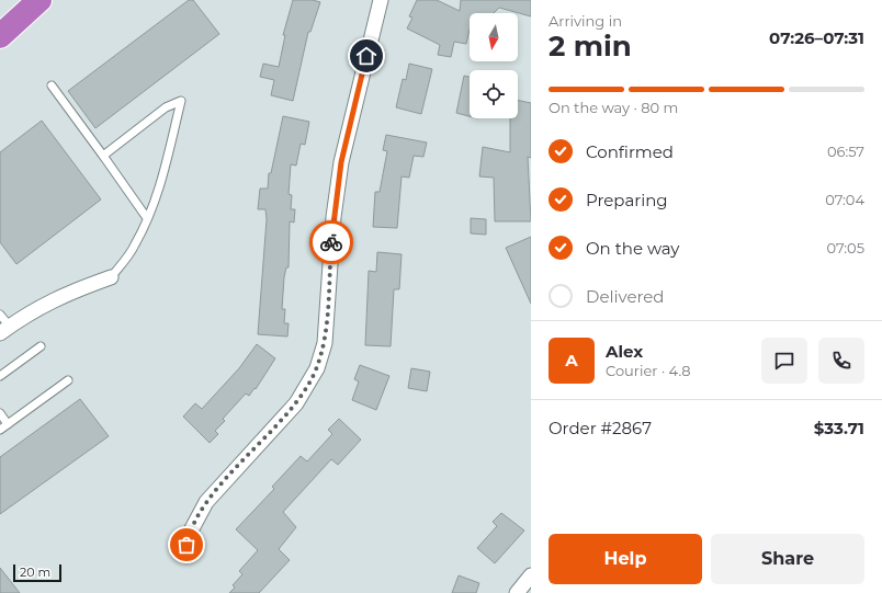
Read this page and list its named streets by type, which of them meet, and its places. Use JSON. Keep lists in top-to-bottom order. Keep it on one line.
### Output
{"scale_bar":"20 m","north":"bottom","page":{"heading":["2 min","Arriving in","07:26–07:31"],"panel":["Alex","Courier · 4.8","Order #2867","$33.71"],"bar":"On the way · 80 m","list":[["Confirmed","06:57"],["Preparing","07:04"],["On the way","07:05"],"Delivered"],"round":"A","buttons":["Help","Share"],"scale":"20 m"}}
